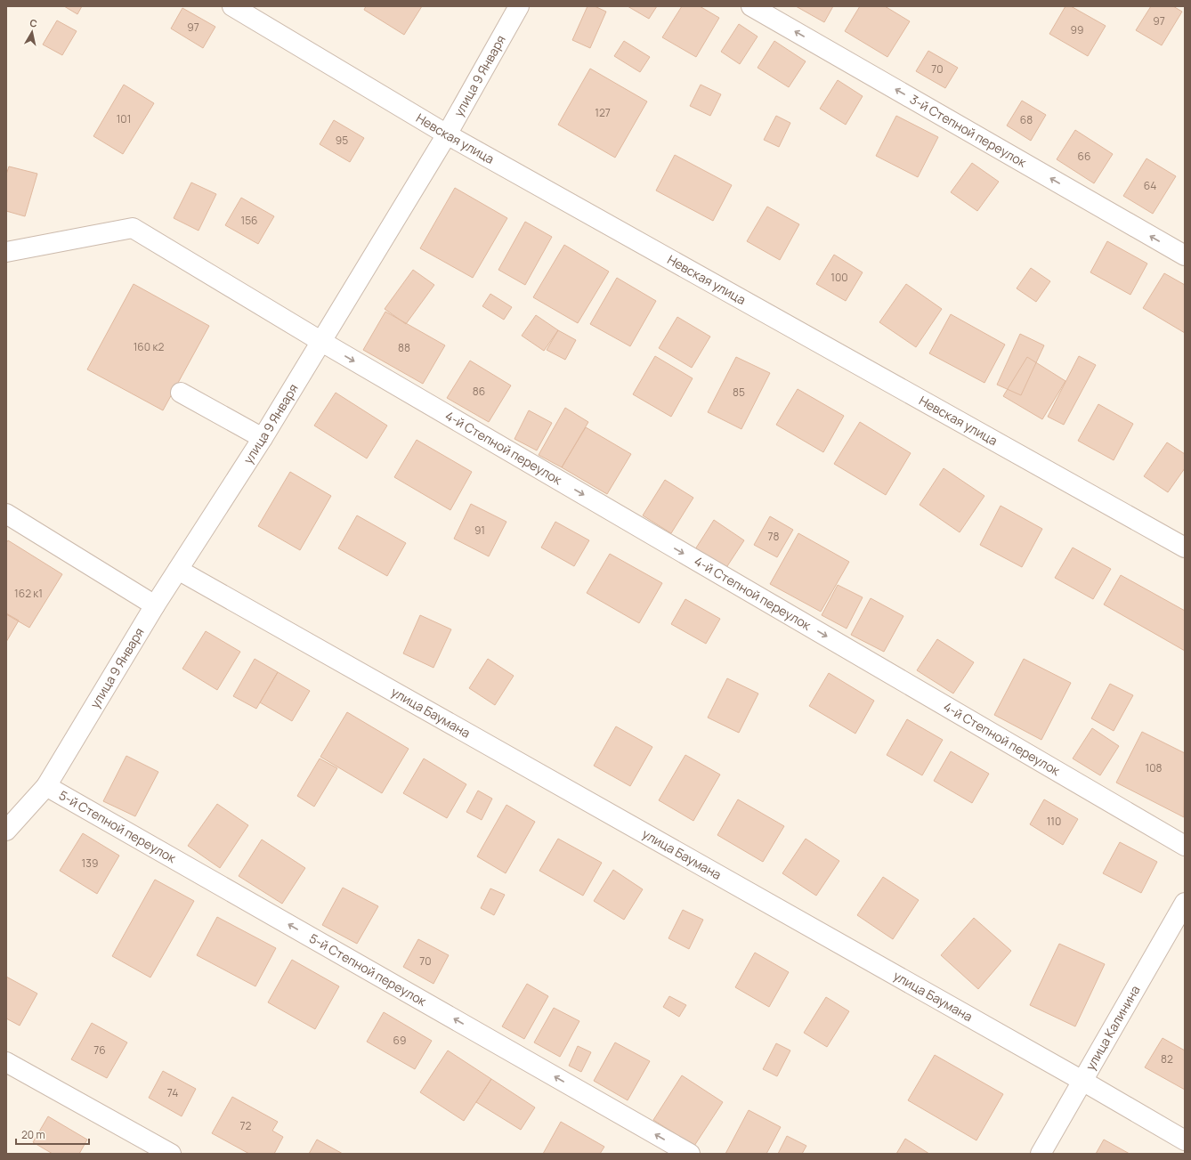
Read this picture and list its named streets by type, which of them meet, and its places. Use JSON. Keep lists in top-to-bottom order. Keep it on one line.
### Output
{"streets":{"street":["улица 9 Января","3-й Степной переулок","Невская улица","4-й Степной переулок","улица Баумана","5-й Степной переулок","улица Калинина"]},"crossings":[["улица 9 Января","Невская улица"],["улица 9 Января","4-й Степной переулок"],["улица 9 Января","улица Баумана"],["улица 9 Января","5-й Степной переулок"],["улица Баумана","улица Калинина"]],"one_way":["3-й Степной переулок","4-й Степной переулок","5-й Степной переулок"],"house_numbers":["97","97","99","70","127","101","68","95","66","64","156","100","160 к2","88","86","85","91","78","162 к1","108","110","139","70","69","76","82","74","72"],"scale_bar":"20 m","north":"top"}
